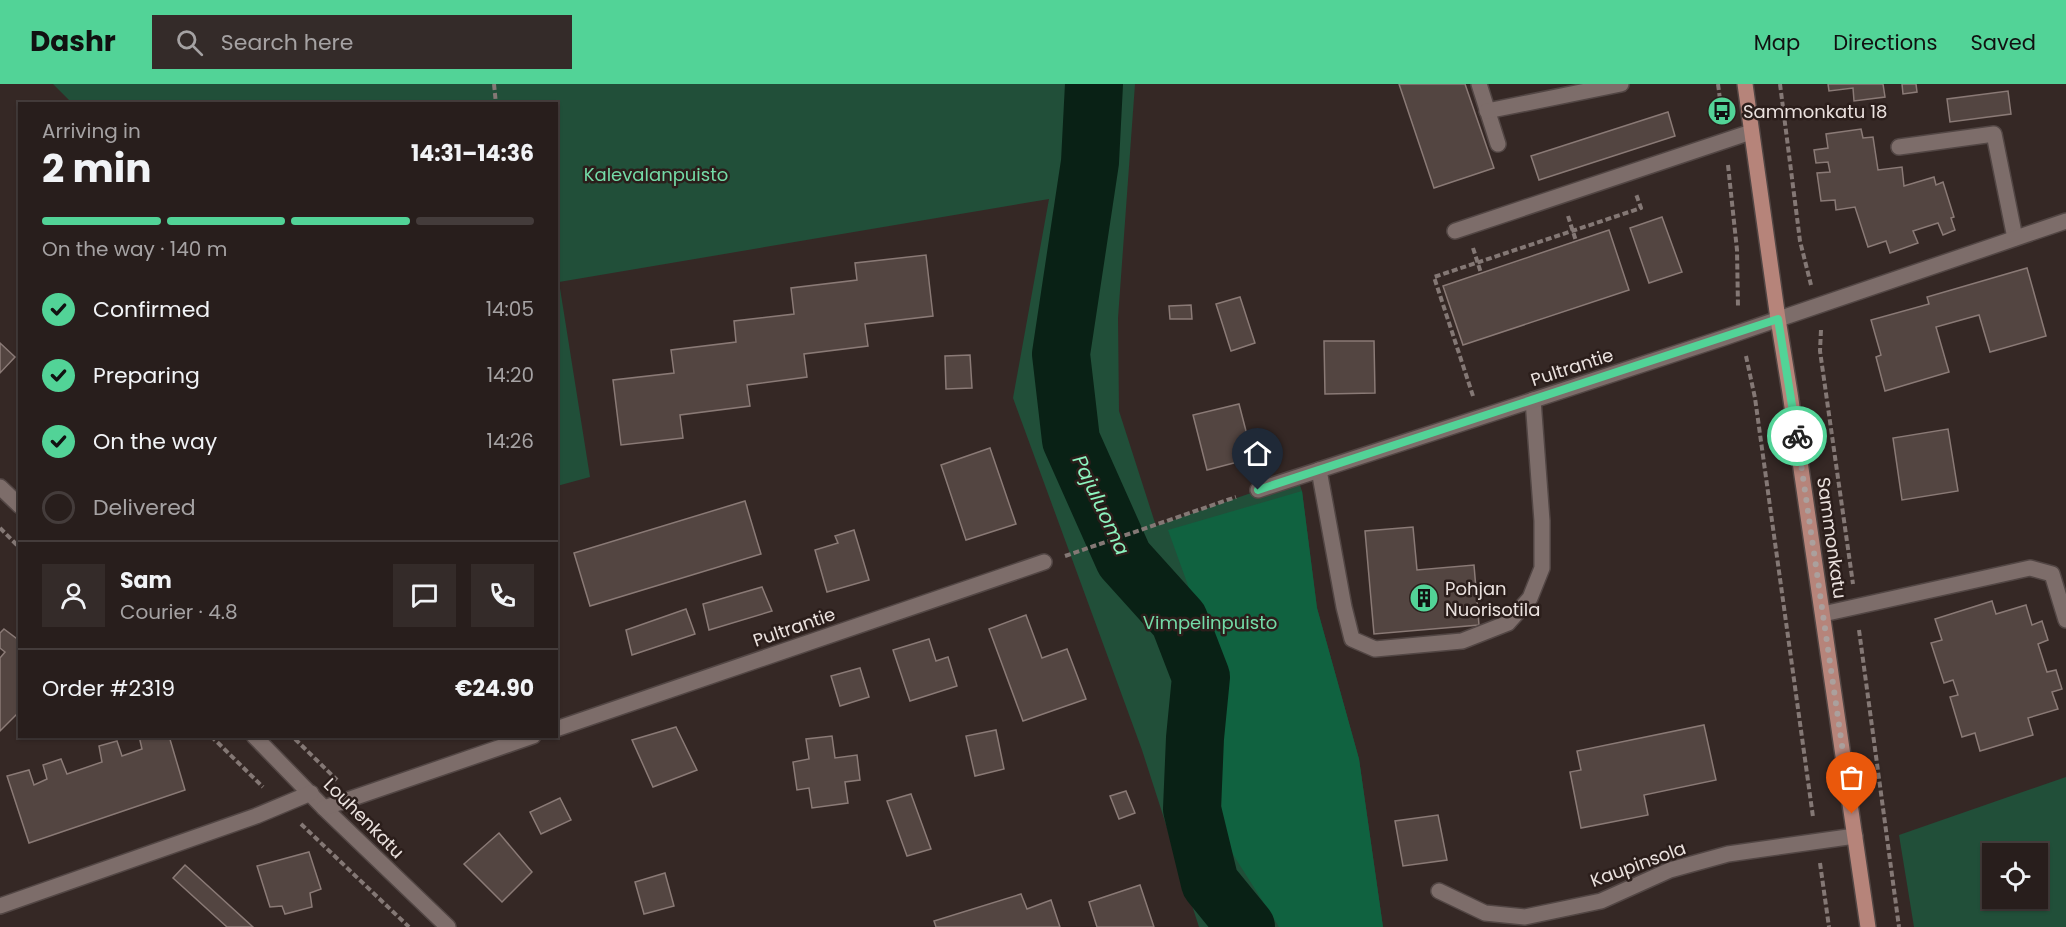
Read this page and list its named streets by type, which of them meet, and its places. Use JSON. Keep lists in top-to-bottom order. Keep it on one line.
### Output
{"streets":{"main road":["Sammonkatu"],"street":["Pultrantie","Louhenkatu","Kaupinsola"]},"crossings":[["Pultrantie","Sammonkatu"],["Sammonkatu","Kaupinsola"]],"water":["Pajuluoma"],"parks":["Kalevalanpuisto","Vimpelinpuisto"],"places":{"bus stop":["Sammonkatu 18"],"building":["Pohjan Nuorisotila"]},"page":{"header":"Dashr","search":"Search here","nav":["Map","Directions","Saved"],"heading":["2 min","Arriving in","14:31–14:36"],"panel":["Sam","Courier · 4.8","Order #2319","€24.90"],"bar":"On the way · 140 m","list":[["Confirmed","14:05"],["Preparing","14:20"],["On the way","14:26"],"Delivered"]}}
